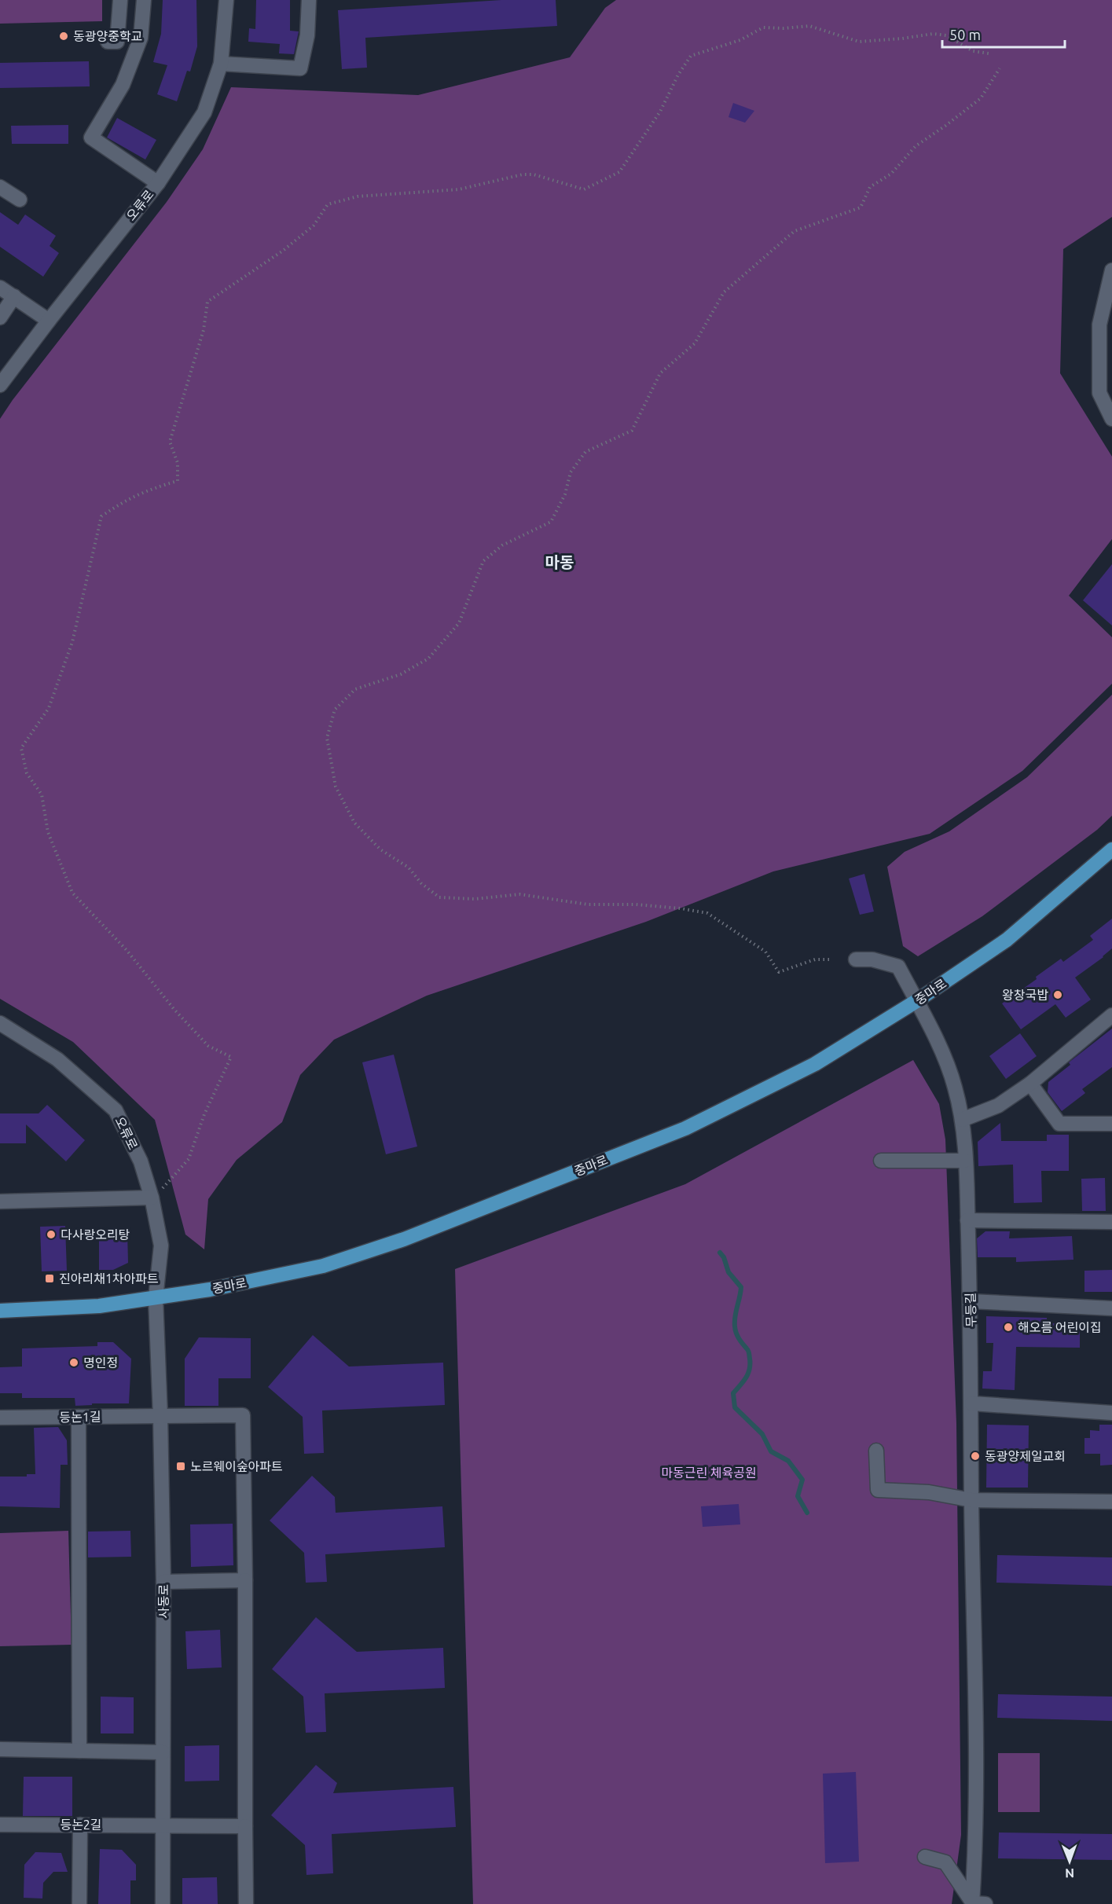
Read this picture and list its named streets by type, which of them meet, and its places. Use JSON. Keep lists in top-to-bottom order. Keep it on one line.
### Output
{"streets":{"main road":["중마로"],"street":["오류로","무등길","등논1길","사동로","등논2길"]},"crossings":[["오류로","중마로"],["오류로","사동로"],["중마로","무등길"],["중마로","사동로"],["등논1길","사동로"],["사동로","등논2길"]],"districts":["마동"],"parks":["마동근린 체육공원"],"places":{"other":["동광양중학교","왕창국밥","다사랑오리탕","해오름 어린이집","명인정","동광양제일교회"],"transit":["진아리채1차아파트","노르웨이숲아파트"]},"scale_bar":"50 m","north":"bottom"}
